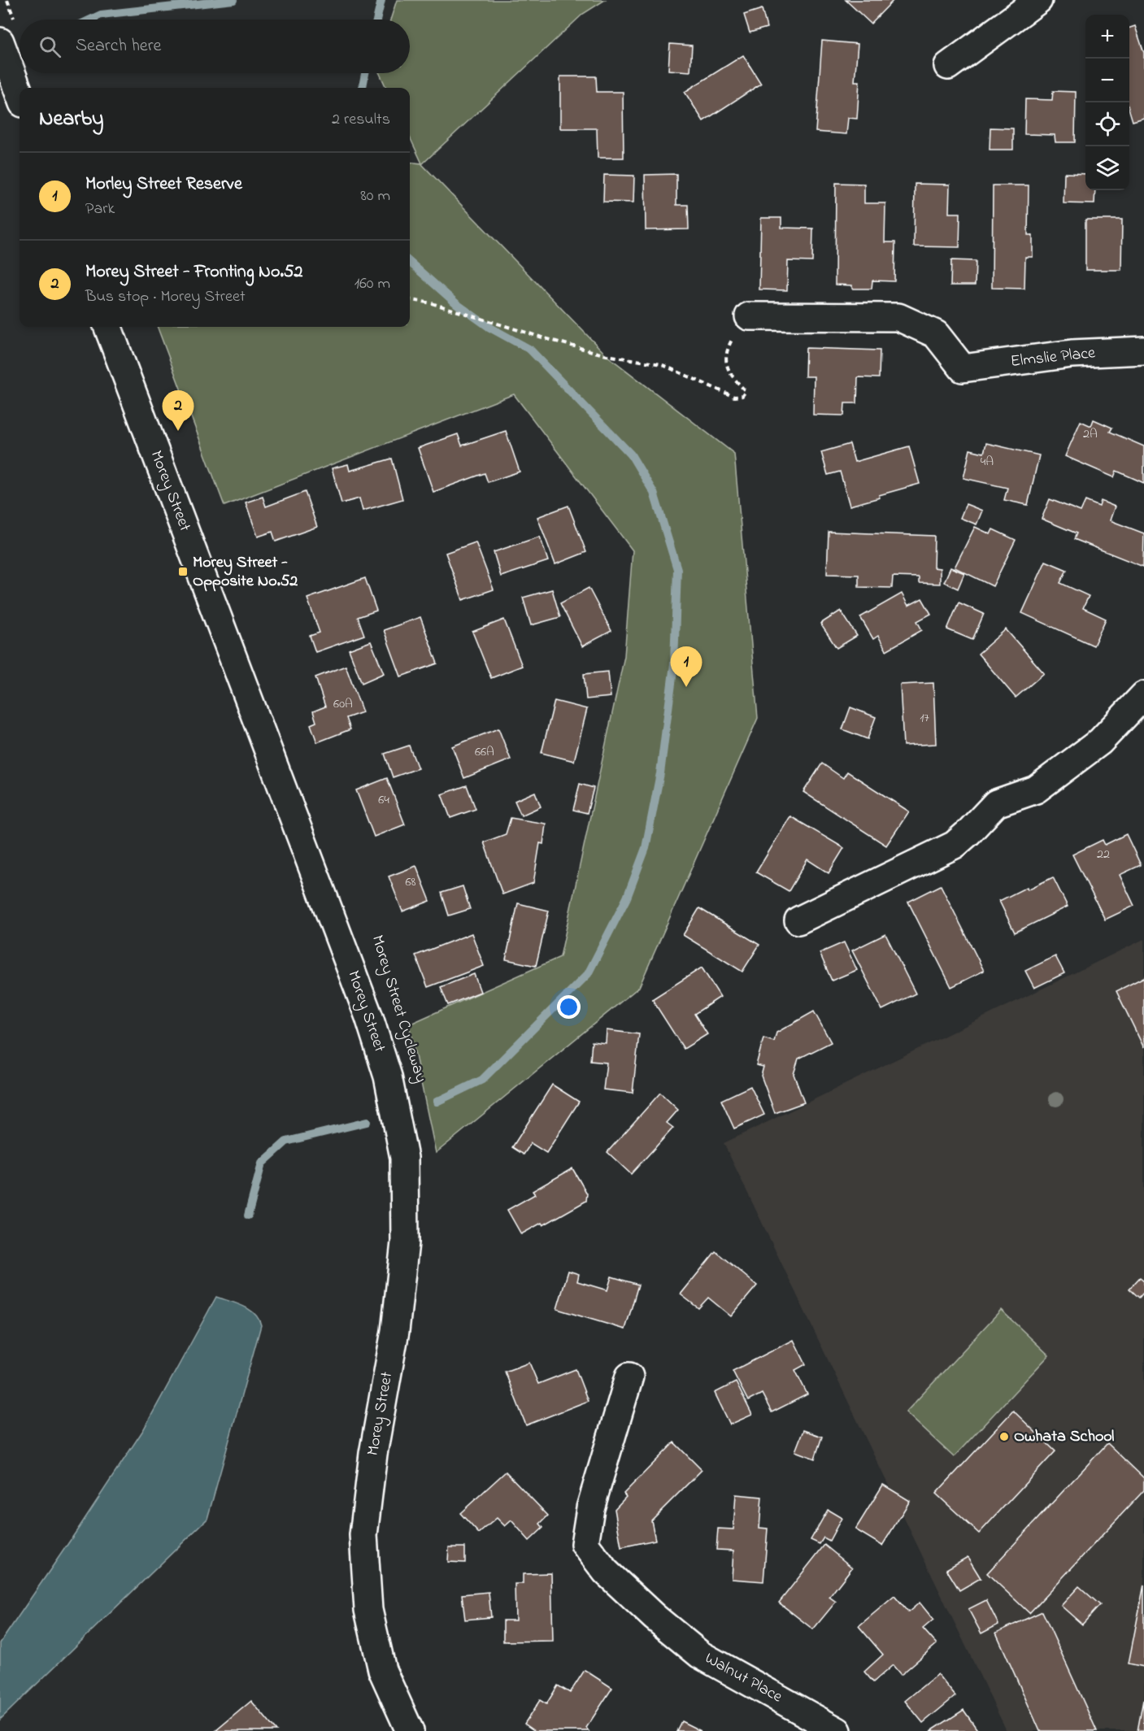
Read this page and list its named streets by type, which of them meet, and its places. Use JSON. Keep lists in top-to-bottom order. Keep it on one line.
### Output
{"streets":{"street":["Elmslie Place","Morey Street","Walnut Place"]},"places":{"transit":["Morey Street - Opposite No.52"],"other":["Owhata School"]},"house_numbers":["2A","4A","60A","17","66A","64","22","68"],"page":{"map_buttons":["+","−"],"search":"Search here","heading":["Nearby","2 results"],"list":[{"mark":"1","name":"Morley Street Reserve","note":"Park","value":"80 m"},{"mark":"2","name":"Morey Street - Fronting No.52","note":"Bus stop · Morey Street","value":"160 m"}],"pins":["2","1"]}}
